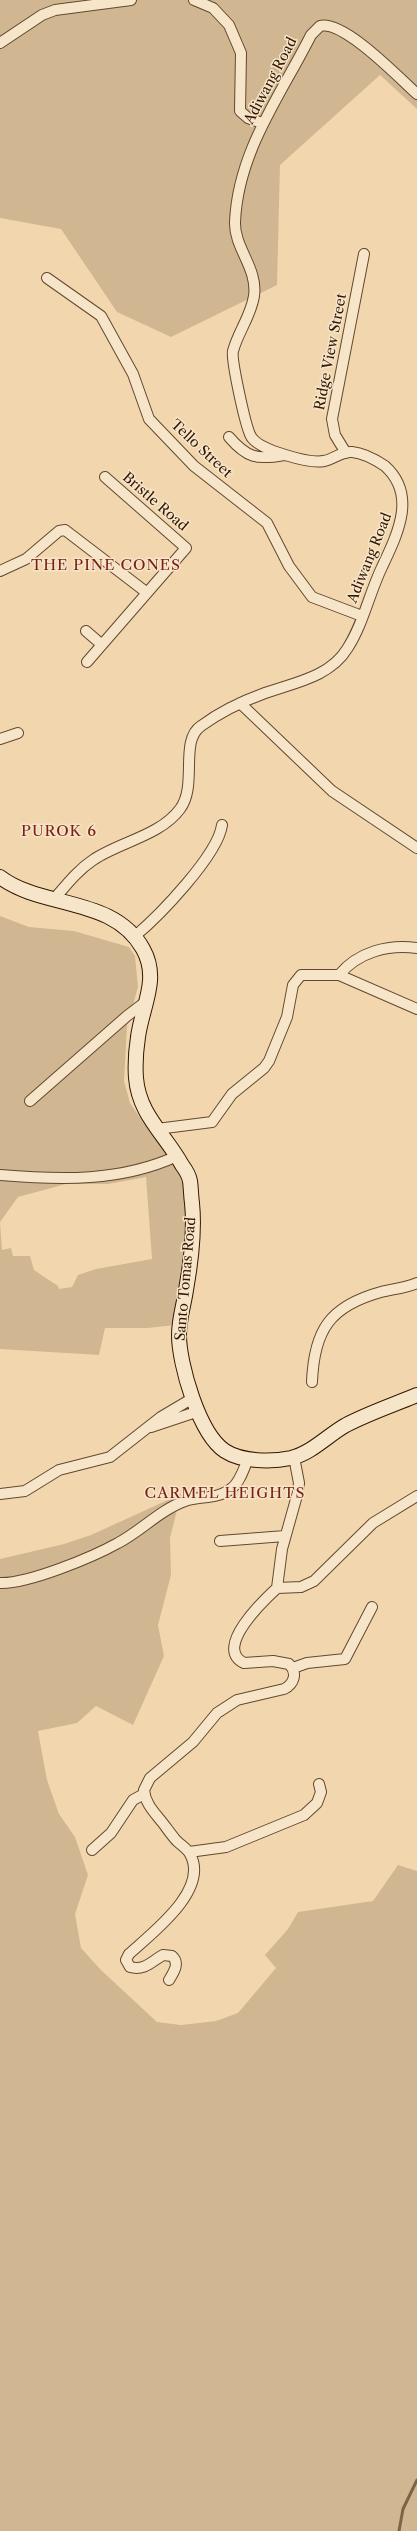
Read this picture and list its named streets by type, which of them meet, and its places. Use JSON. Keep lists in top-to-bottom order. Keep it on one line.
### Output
{"streets":{"street":["Adiwang Road","Ridge View Street","Tello Street","Bristle Road","Santo Tomas Road"]},"crossings":[["Adiwang Road","Ridge View Street"],["Adiwang Road","Tello Street"],["Adiwang Road","Santo Tomas Road"]],"districts":["THE PINE CONES","PUROK 6","CARMEL HEIGHTS"]}
